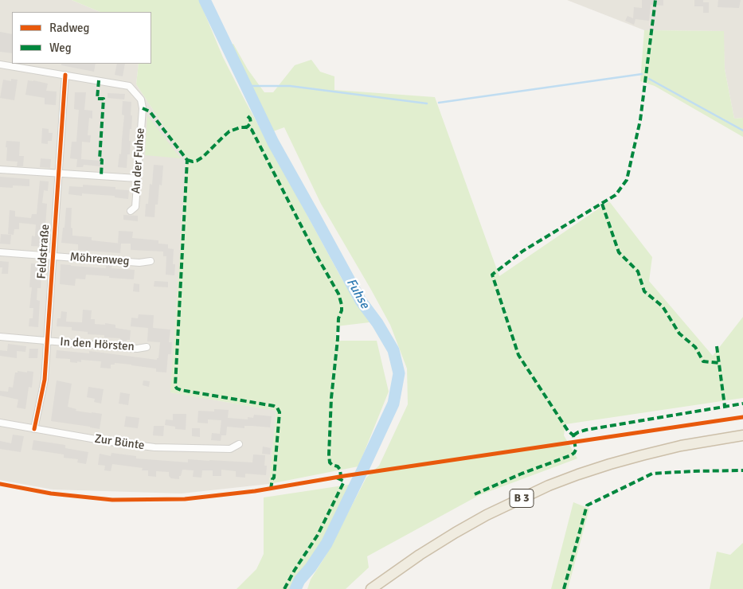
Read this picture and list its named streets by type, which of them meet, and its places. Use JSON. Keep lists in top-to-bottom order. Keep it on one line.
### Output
{"streets":{"highway":["B 3"],"street":["An der Fuhse","Feldstraße","Möhrenweg","In den Hörsten","Zur Bünte"]},"crossings":[["An der Fuhse","Feldstraße"],["Feldstraße","Möhrenweg"],["Feldstraße","In den Hörsten"],["Feldstraße","Zur Bünte"]],"water":["Fuhse"],"legend":["Radweg","Weg"]}
